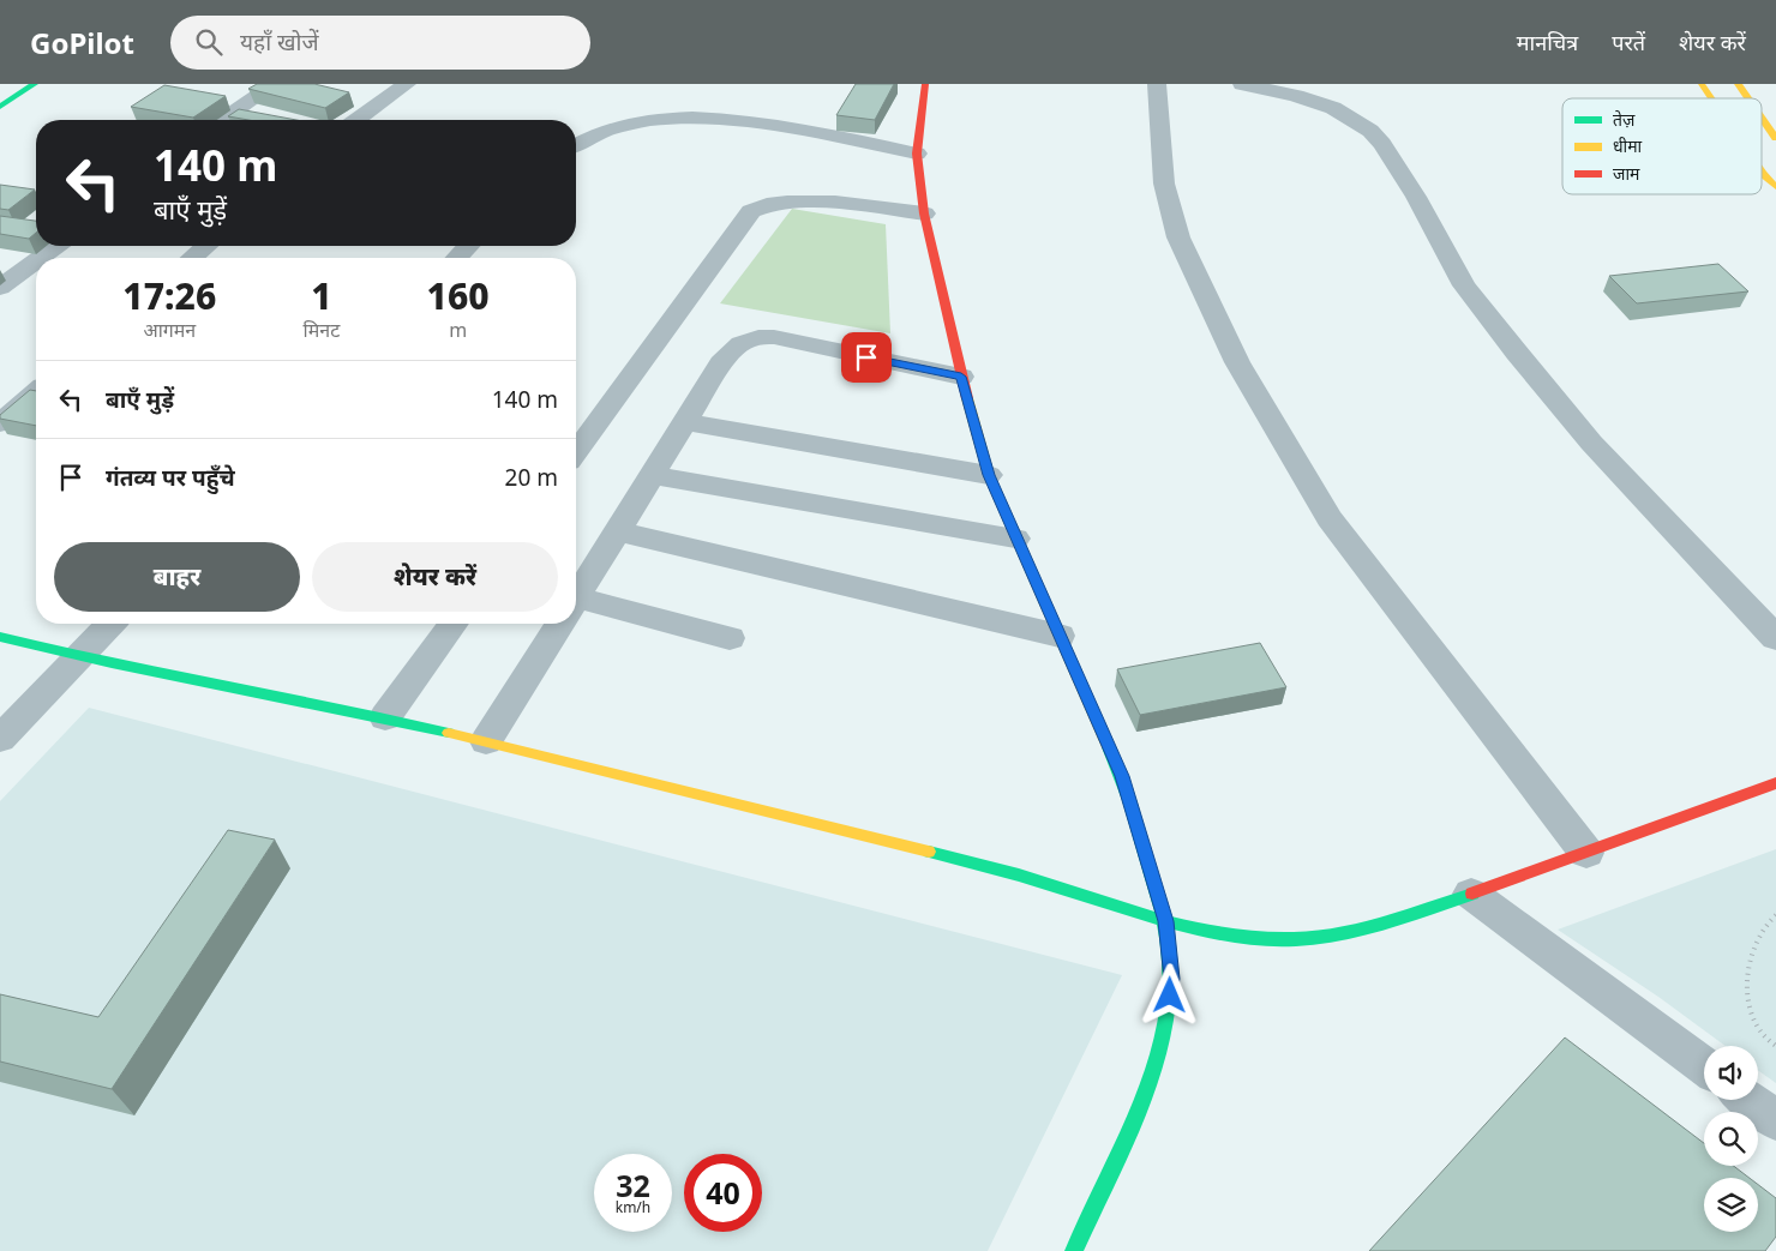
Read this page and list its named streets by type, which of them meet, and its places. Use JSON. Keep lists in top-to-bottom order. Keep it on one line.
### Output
{"legend":["तेज़","धीमा","जाम"],"page":{"header":"GoPilot","search":"यहाँ खोजें","nav":["मानचित्र","परतें","शेयर करें"],"turn":["140 m","बाएँ मुड़ें"],"eta":["17:26","आगमन","1","मिनट","160","m"],"list":[{"name":"बाएँ मुड़ें","value":"140 m"},{"name":"गंतव्य पर पहुँचे","value":"20 m"}],"buttons":["बाहर","शेयर करें"],"speed":"32 km/h","limit":"40"}}
